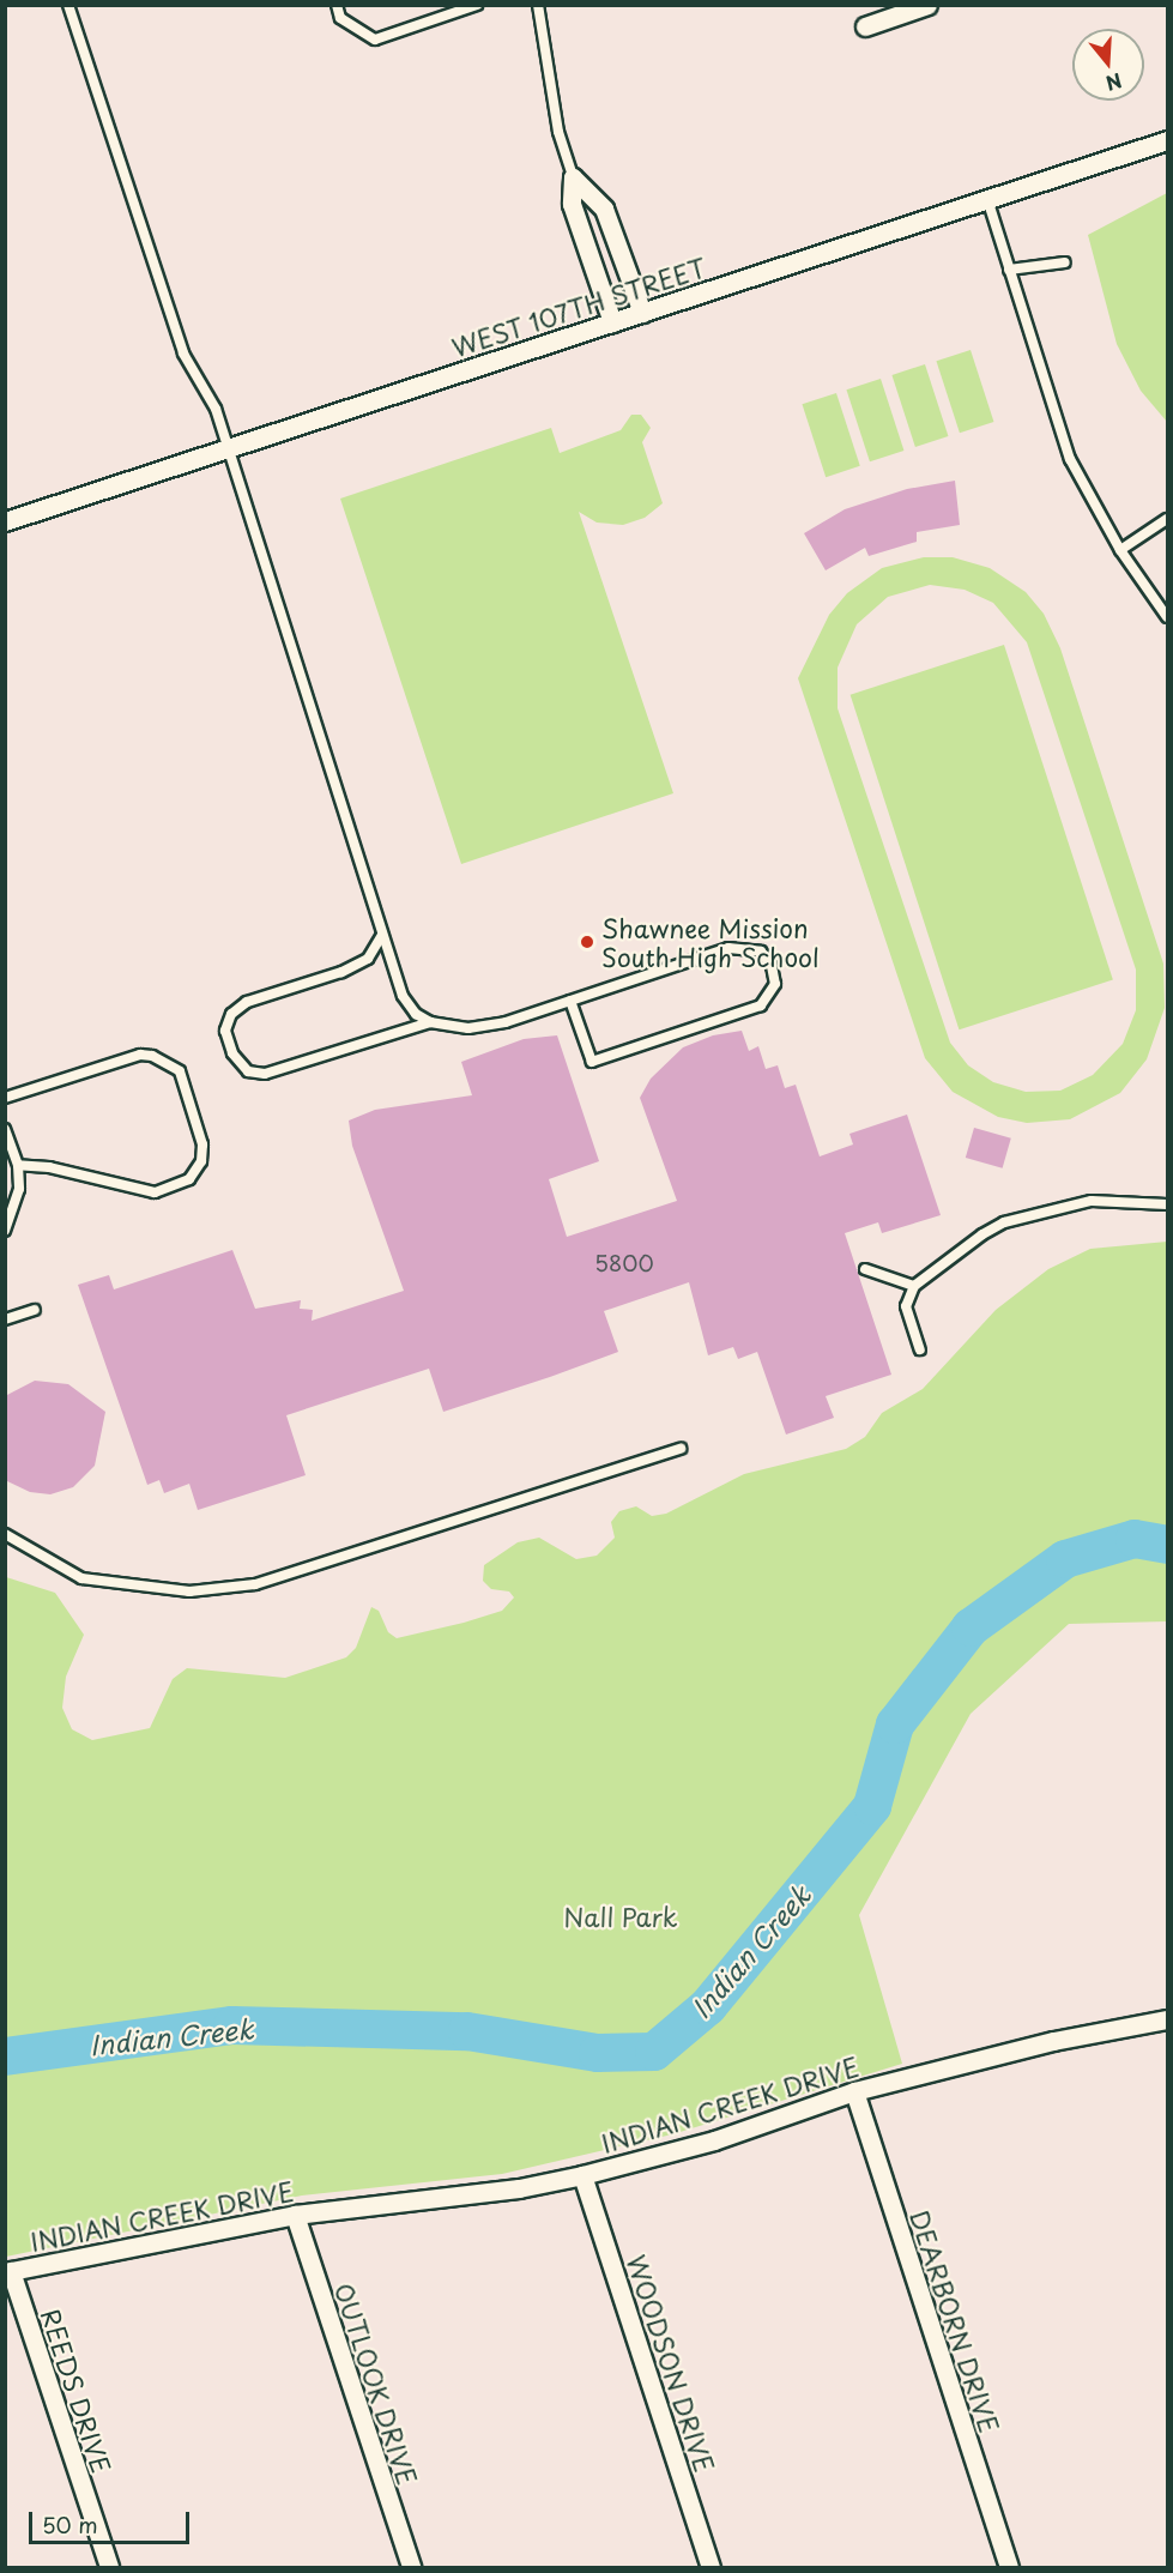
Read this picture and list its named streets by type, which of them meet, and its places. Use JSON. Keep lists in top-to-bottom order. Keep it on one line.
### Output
{"streets":{"street":["WEST 107TH STREET","INDIAN CREEK DRIVE","DEARBORN DRIVE","WOODSON DRIVE","OUTLOOK DRIVE","REEDS DRIVE"]},"crossings":[["INDIAN CREEK DRIVE","DEARBORN DRIVE"],["INDIAN CREEK DRIVE","WOODSON DRIVE"],["INDIAN CREEK DRIVE","OUTLOOK DRIVE"],["INDIAN CREEK DRIVE","REEDS DRIVE"]],"water":["Indian Creek"],"parks":["Nall Park"],"places":["Shawnee Mission South High School"],"house_numbers":["5800"],"scale_bar":"50 m","north":"bottom"}
